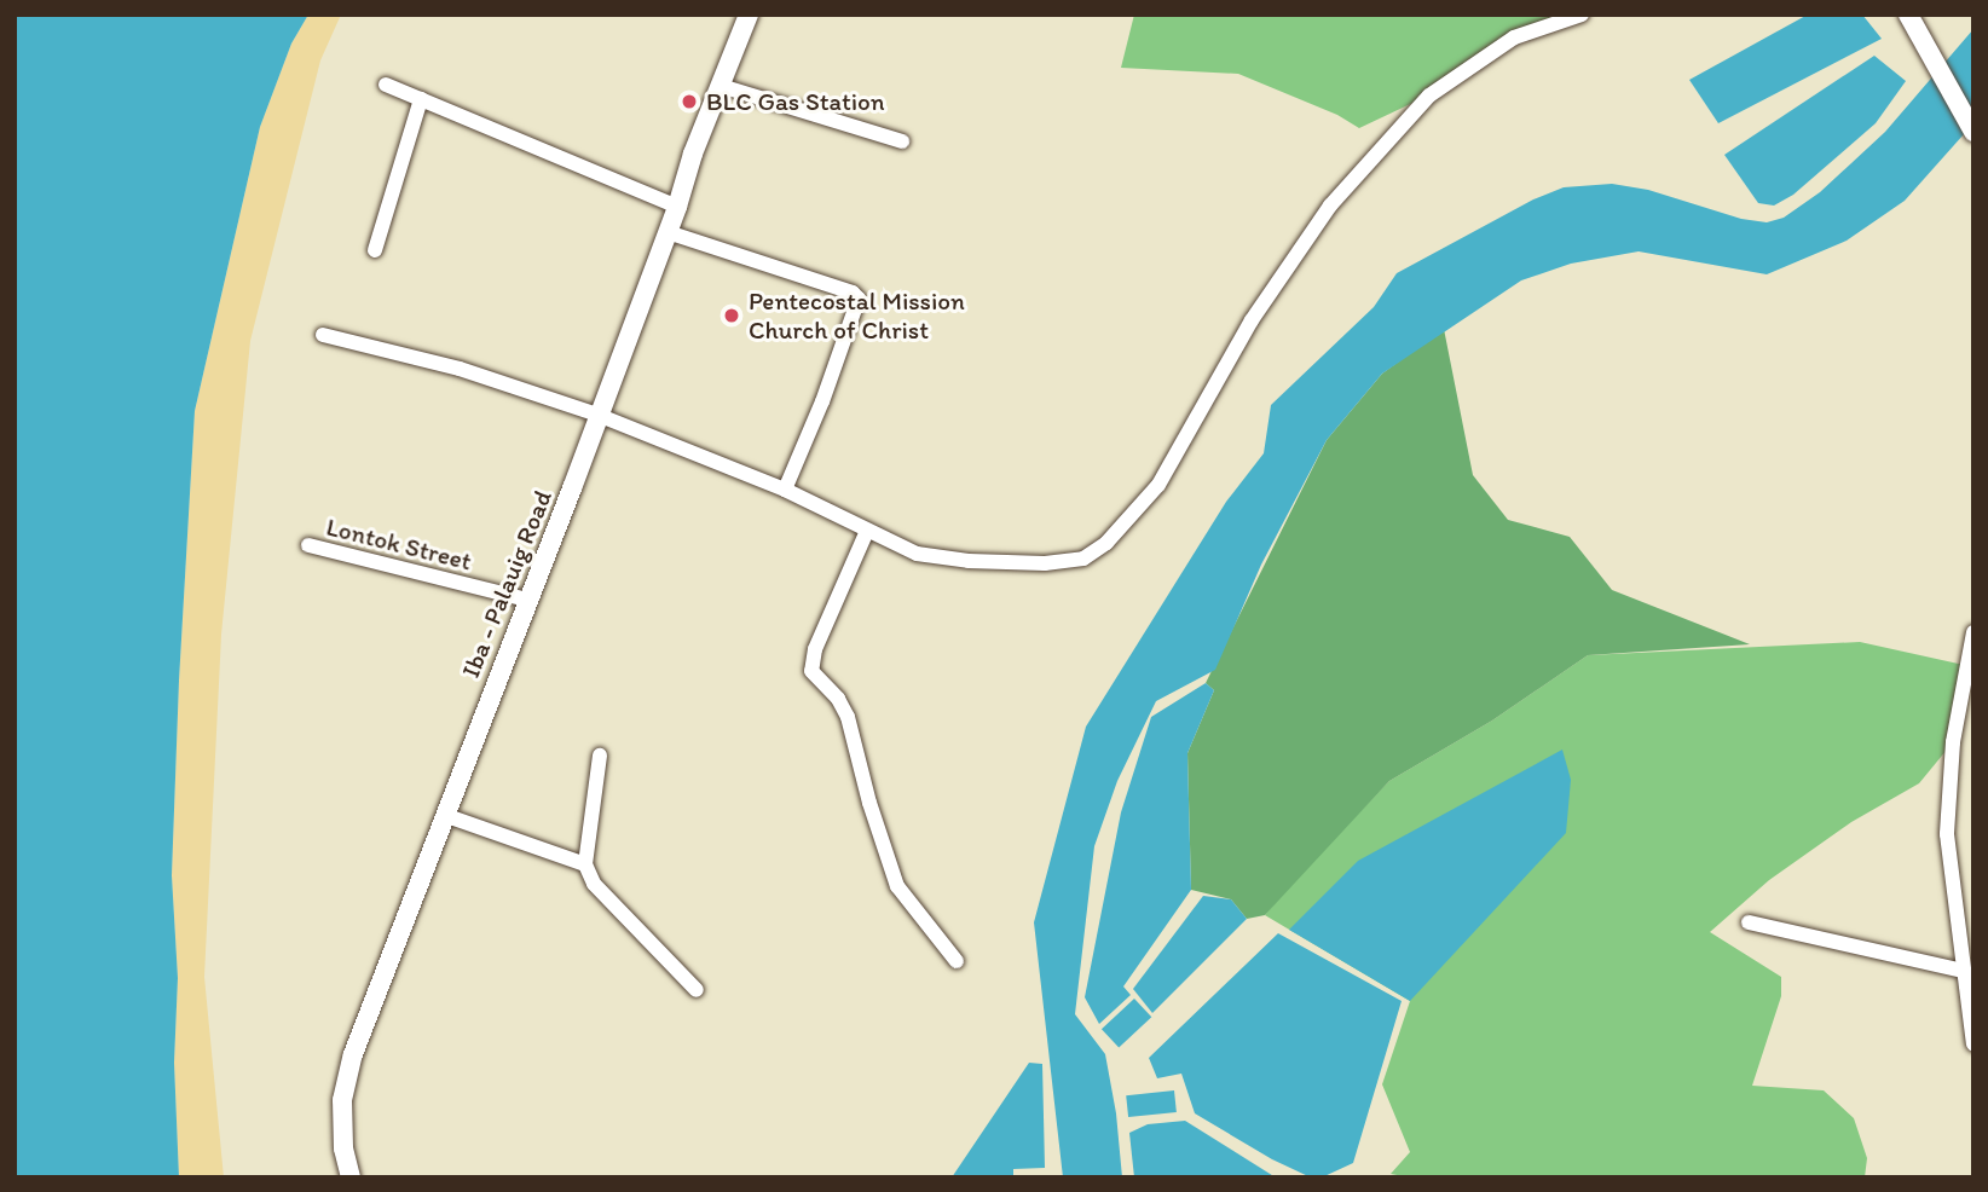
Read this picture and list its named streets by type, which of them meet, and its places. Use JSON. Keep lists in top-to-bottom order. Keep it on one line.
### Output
{"streets":{"main road":["Iba - Palauig Road"],"street":["Lontok Street"]},"crossings":[["Lontok Street","Iba - Palauig Road"]],"places":["BLC Gas Station","Pentecostal Mission Church of Christ"]}
